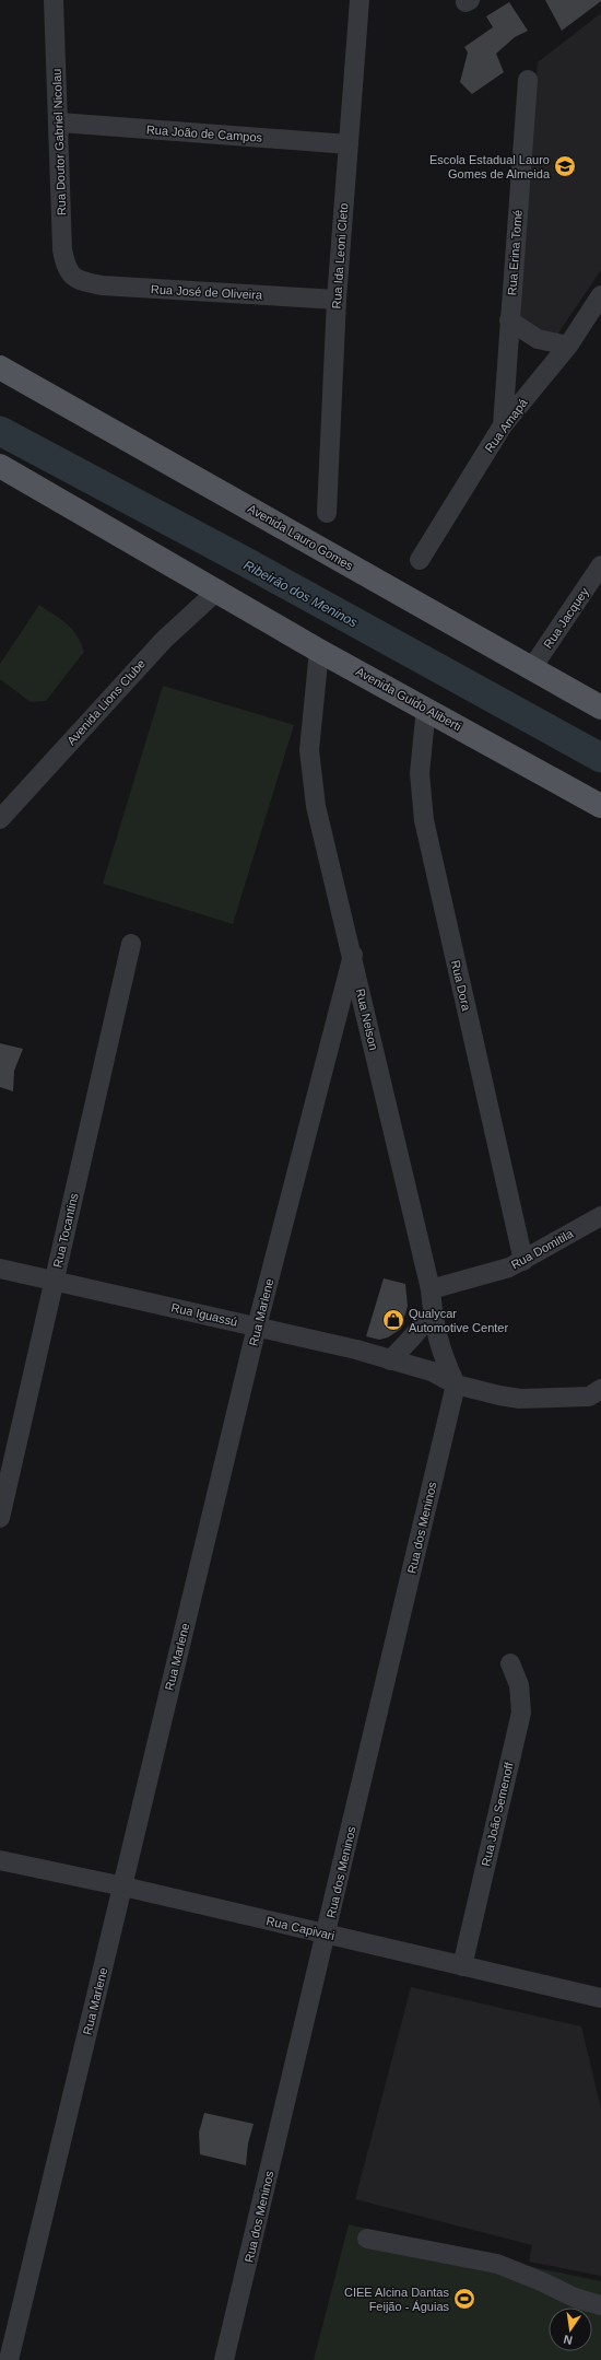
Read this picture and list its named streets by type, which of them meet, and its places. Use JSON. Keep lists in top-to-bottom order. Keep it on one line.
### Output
{"streets":{"main road":["Avenida Lauro Gomes","Avenida Guido Aliberti"],"street":["Rua João de Campos","Rua Doutor Gabriel Nicolau","Rua Erina Tomé","Rua Ida Leoni Cleto","Rua José de Oliveira","Rua Amapá","Rua Jacquey","Avenida Lions Clube","Rua Dora","Rua Nelson","Rua Tocantins","Rua Domitila","Rua Marlene","Rua Iguassú","Rua dos Meninos","Rua João Semenoff","Rua Capivari"]},"crossings":[["Rua João de Campos","Rua Doutor Gabriel Nicolau"],["Rua João de Campos","Rua Ida Leoni Cleto"],["Rua Doutor Gabriel Nicolau","Rua José de Oliveira"],["Rua Erina Tomé","Rua Amapá"],["Rua Ida Leoni Cleto","Rua José de Oliveira"],["Avenida Lauro Gomes","Rua Jacquey"],["Avenida Guido Aliberti","Avenida Lions Clube"],["Avenida Guido Aliberti","Rua Dora"],["Avenida Guido Aliberti","Rua Nelson"],["Rua Dora","Rua Domitila"],["Rua Nelson","Rua Domitila"],["Rua Nelson","Rua Marlene"],["Rua Nelson","Rua Iguassú"],["Rua Nelson","Rua dos Meninos"],["Rua Tocantins","Rua Iguassú"],["Rua Marlene","Rua Iguassú"],["Rua Marlene","Rua Capivari"],["Rua Iguassú","Rua dos Meninos"],["Rua dos Meninos","Rua Capivari"],["Rua João Semenoff","Rua Capivari"]],"water":["Ribeirão dos Meninos"],"places":{"school or university":["Escola Estadual Lauro Gomes de Almeida"],"shop":["Qualycar Automotive Center"],"sports":["CIEE Alcina Dantas Feijão - Águias"]},"north":"bottom"}
